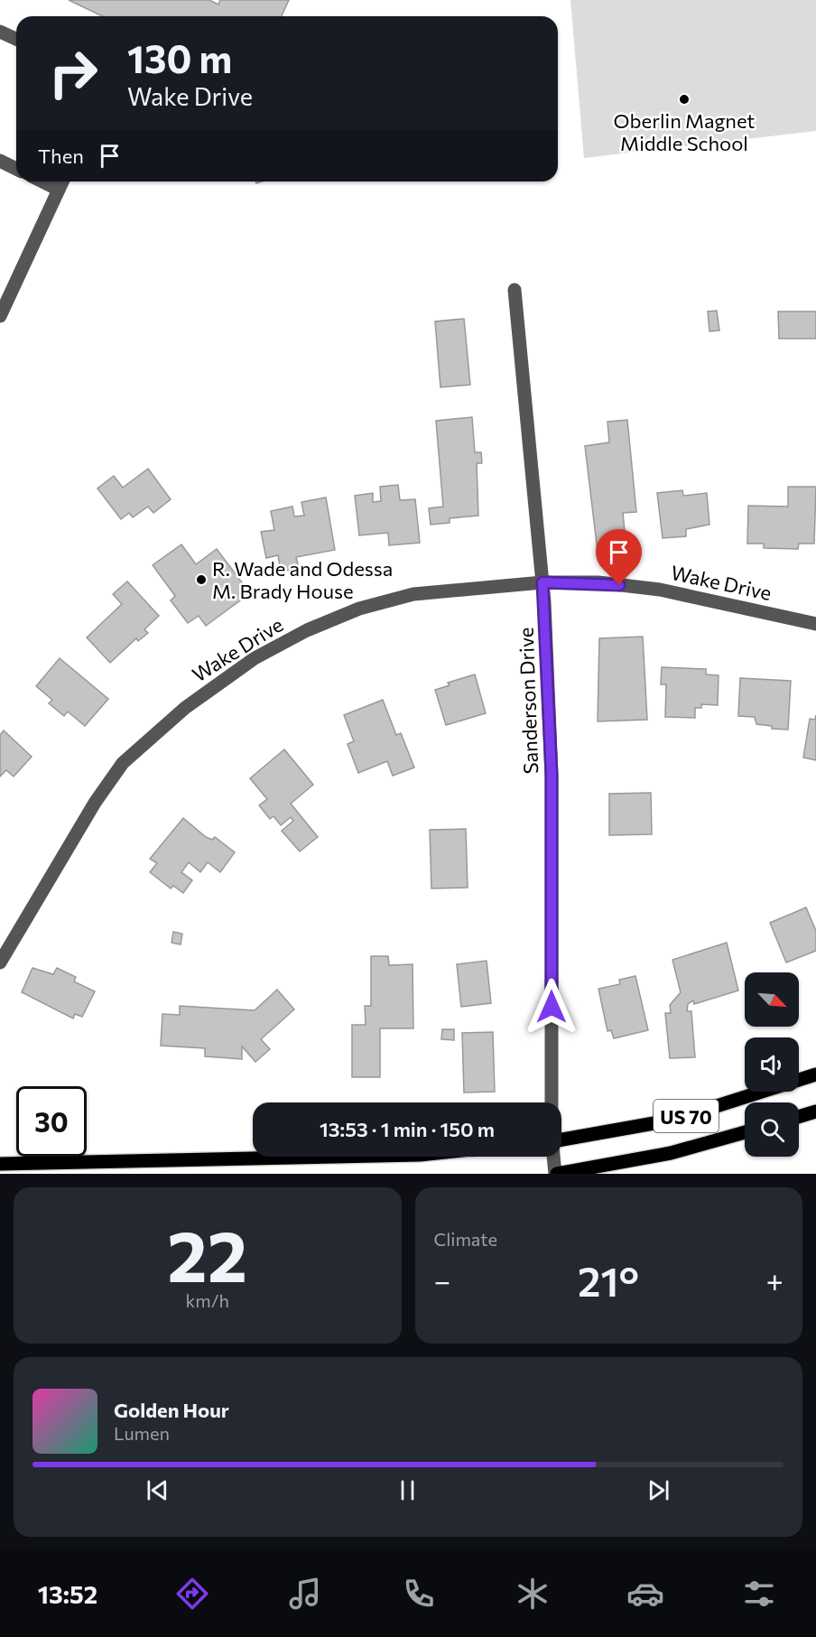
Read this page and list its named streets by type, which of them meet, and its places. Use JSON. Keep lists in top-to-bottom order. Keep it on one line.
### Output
{"streets":{"main road":["US 70"],"street":["Wake Drive","Sanderson Drive"]},"crossings":[["Wake Drive","Sanderson Drive"]],"places":["Oberlin Magnet Middle School","R. Wade and Odessa M. Brady House"],"north":"bottom right","page":{"turn":["130 m","Wake Drive"],"then":"Then","limit":"30","trip":"13:53 · 1 min · 150 m","tile":[["22","km/h"],"Climate"],"heat":["−","21°","+"],"song":["Golden Hour","Lumen"],"tabs":"13:52"}}
